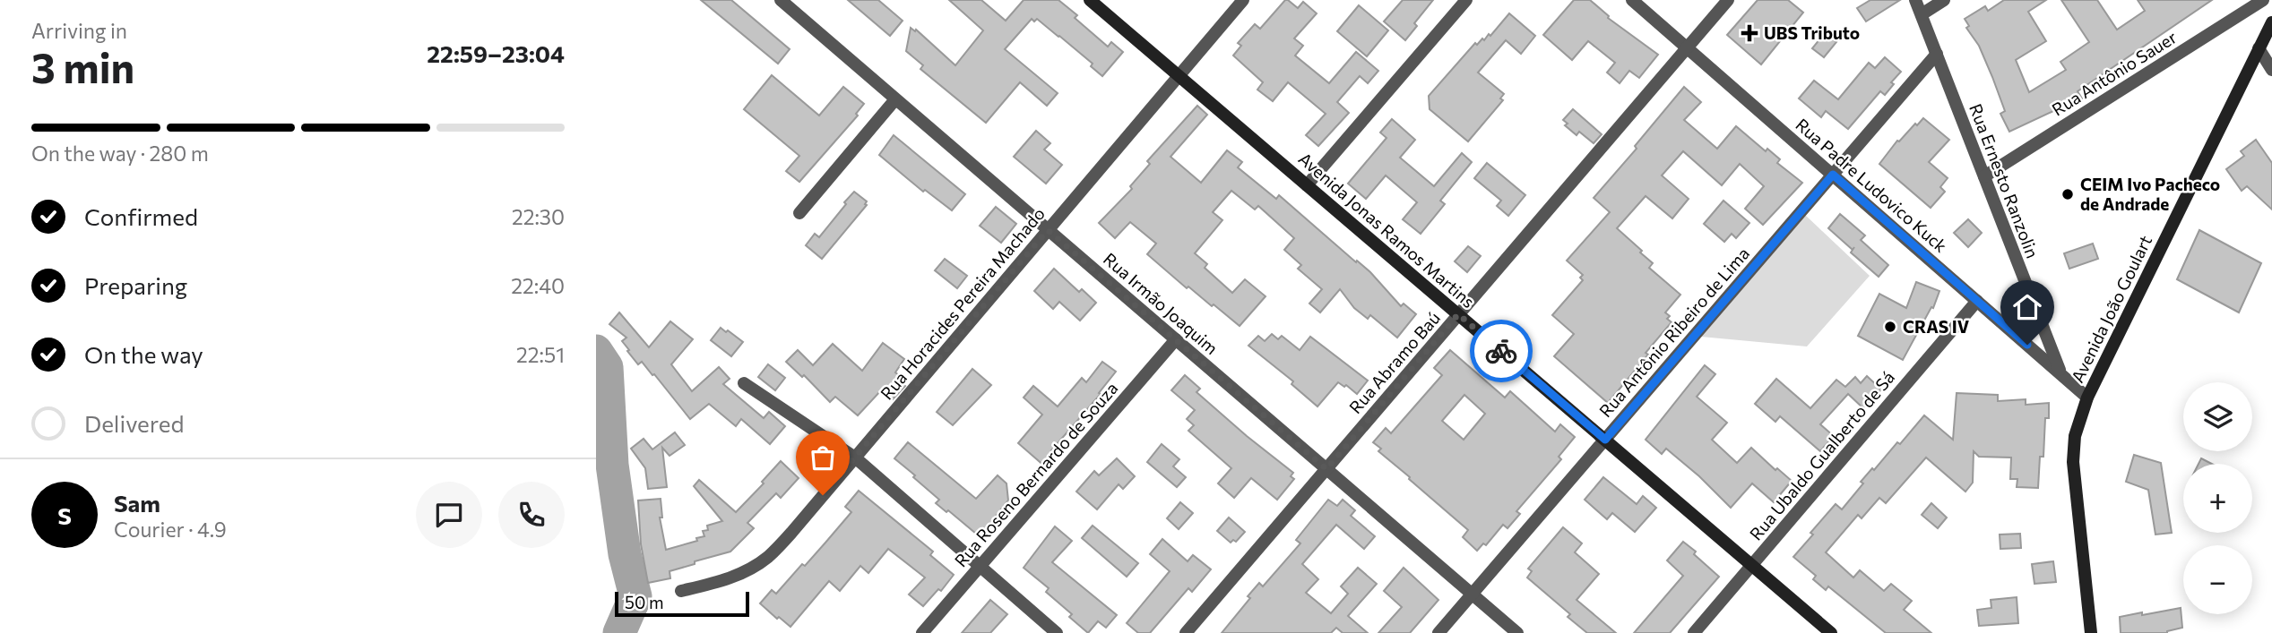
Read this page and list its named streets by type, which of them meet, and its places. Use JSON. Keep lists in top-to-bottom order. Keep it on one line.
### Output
{"streets":{"main road":["Avenida Jonas Ramos Martins","Avenida João Goulart"],"street":["Rua Antônio Sauer","Rua Ernesto Ranzolin","Rua Padre Ludovico Kuck","Rua Horacides Pereira Machado","Rua Irmão Joaquim","Rua Antônio Ribeiro de Lima","Rua Abramo Baú","Rua Ubaldo Gualberto de Sá","Rua Roseno Bernardo de Souza"]},"crossings":[["Rua Antônio Sauer","Rua Ernesto Ranzolin"],["Rua Ernesto Ranzolin","Rua Padre Ludovico Kuck"],["Rua Ernesto Ranzolin","Rua Antônio Ribeiro de Lima"],["Rua Padre Ludovico Kuck","Avenida João Goulart"],["Rua Padre Ludovico Kuck","Rua Antônio Ribeiro de Lima"],["Rua Padre Ludovico Kuck","Rua Abramo Baú"],["Rua Padre Ludovico Kuck","Rua Ubaldo Gualberto de Sá"],["Avenida Jonas Ramos Martins","Rua Horacides Pereira Machado"],["Avenida Jonas Ramos Martins","Rua Antônio Ribeiro de Lima"],["Avenida Jonas Ramos Martins","Rua Abramo Baú"],["Avenida Jonas Ramos Martins","Rua Ubaldo Gualberto de Sá"],["Rua Horacides Pereira Machado","Rua Irmão Joaquim"],["Rua Irmão Joaquim","Rua Antônio Ribeiro de Lima"],["Rua Irmão Joaquim","Rua Abramo Baú"],["Rua Irmão Joaquim","Rua Roseno Bernardo de Souza"]],"places":{"health":["UBS Tributo"],"other":["CEIM Ivo Pacheco de Andrade","CRAS IV"]},"scale_bar":"50 m","page":{"heading":["3 min","Arriving in","22:59–23:04"],"panel":["Sam","Courier · 4.9"],"bar":"On the way · 280 m","list":[["Confirmed","22:30"],["Preparing","22:40"],["On the way","22:51"],"Delivered"],"map_buttons":["+","−"],"round":"S","scale":"50 m"}}
